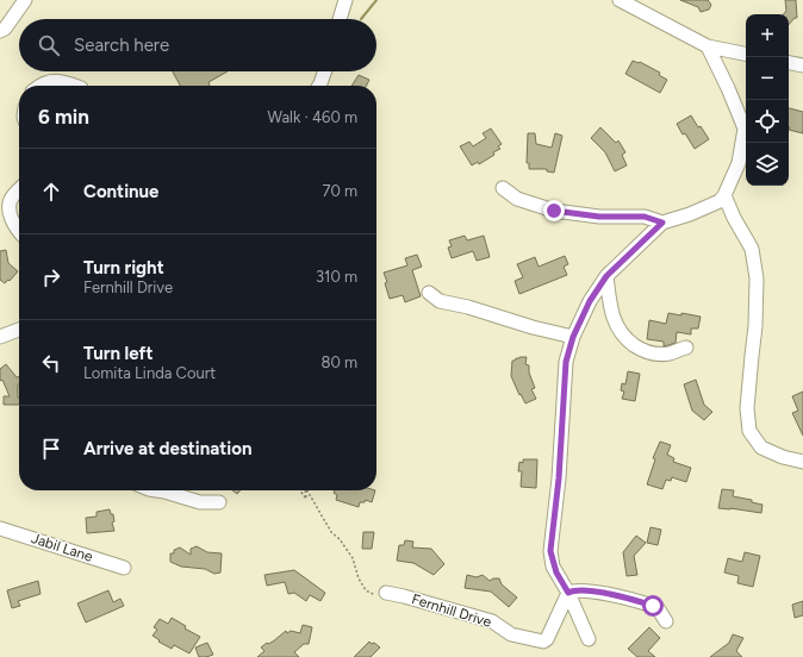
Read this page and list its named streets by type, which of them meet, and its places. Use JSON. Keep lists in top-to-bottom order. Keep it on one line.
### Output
{"streets":{"street":["Jabil Lane","Fernhill Drive"]},"page":{"map_buttons":["+","−"],"search":"Search here","heading":["6 min","Walk · 460 m"],"list":[["Continue","70 m"],["Turn right","Fernhill Drive","310 m"],["Turn left","Lomita Linda Court","80 m"],"Arrive at destination"]}}
